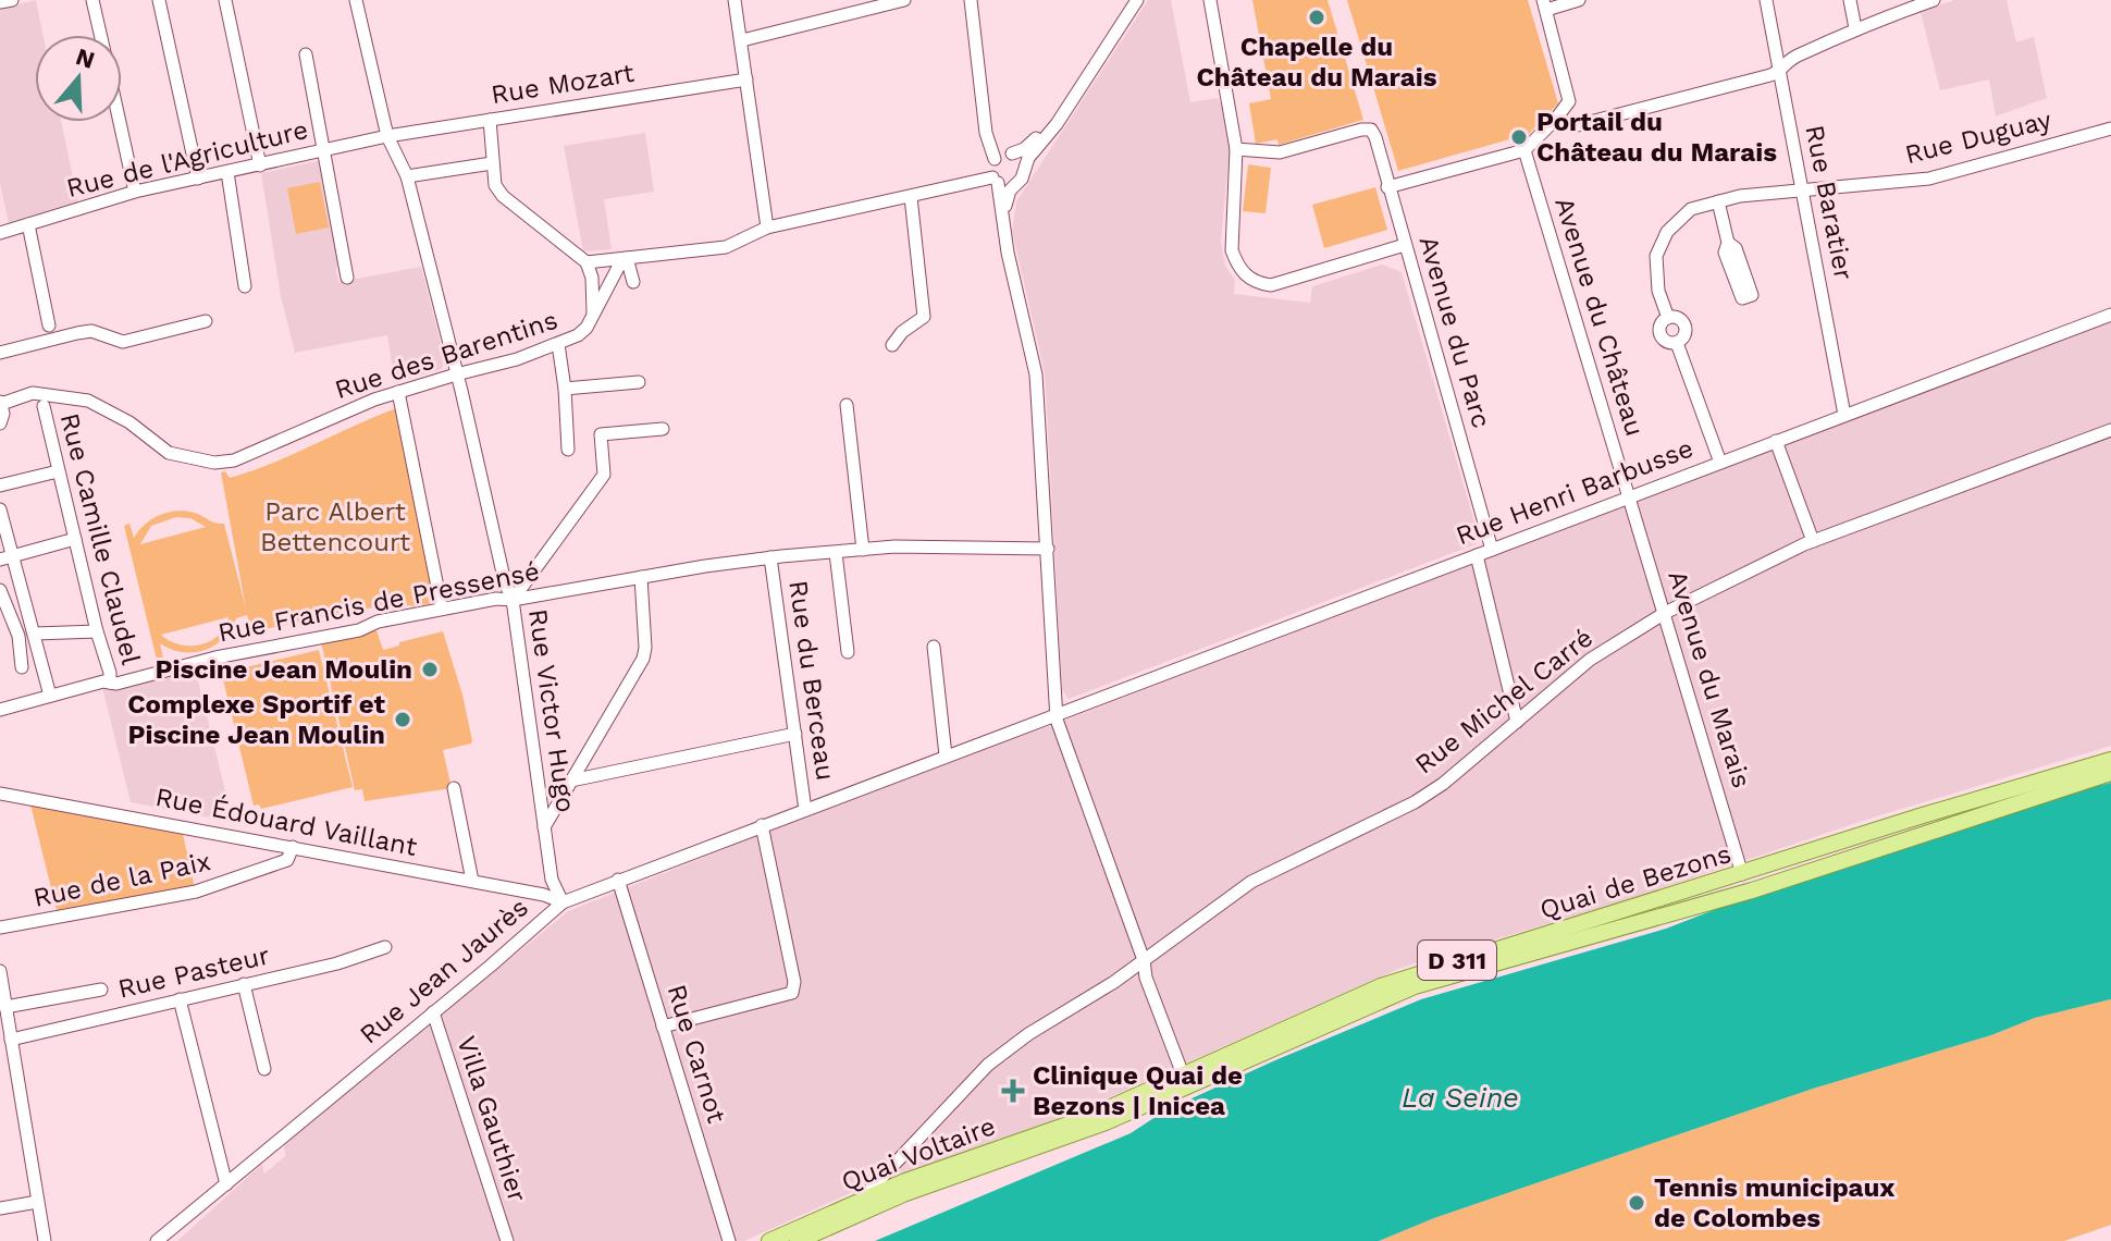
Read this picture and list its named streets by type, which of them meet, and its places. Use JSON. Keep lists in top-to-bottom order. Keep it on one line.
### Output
{"streets":{"main road":["Quai de Bezons","D 311","Quai Voltaire"],"street":["Rue Mozart","Rue Duguay","Rue de l'Agriculture","Rue Baratier","Avenue du Château","Avenue du Parc","Rue des Barentins","Rue Henri Barbusse","Rue Camille Claudel","Rue Francis de Pressensé","Avenue du Marais","Rue du Berceau","Rue Michel Carré","Rue Victor Hugo","Rue Édouard Vaillant","Rue de la Paix","Rue Jean Jaurès","Rue Pasteur","Rue Carnot","Villa Gauthier"]},"crossings":[["Rue Mozart","Rue de l'Agriculture"],["Rue Mozart","Rue Victor Hugo"],["Rue Duguay","Rue Baratier"],["Rue Duguay","Rue Henri Barbusse"],["Rue de l'Agriculture","Rue Victor Hugo"],["Rue Baratier","Rue Henri Barbusse"],["Avenue du Château","Rue Henri Barbusse"],["Avenue du Château","Avenue du Marais"],["Avenue du Parc","Rue Henri Barbusse"],["Rue des Barentins","Rue Victor Hugo"],["Rue Henri Barbusse","Avenue du Marais"],["Rue Henri Barbusse","Rue Jean Jaurès"],["Rue Camille Claudel","Rue Francis de Pressensé"],["Rue Francis de Pressensé","Rue du Berceau"],["Rue Francis de Pressensé","Rue Victor Hugo"],["Avenue du Marais","Rue Michel Carré"],["Avenue du Marais","Quai de Bezons"],["Rue du Berceau","Rue Jean Jaurès"],["Rue Michel Carré","Quai Voltaire"],["Rue Victor Hugo","Rue Édouard Vaillant"],["Rue Victor Hugo","Rue Jean Jaurès"],["Rue Édouard Vaillant","Rue de la Paix"],["Rue Édouard Vaillant","Rue Jean Jaurès"],["Quai de Bezons","D 311"],["Quai de Bezons","Quai Voltaire"],["Rue Jean Jaurès","Rue Carnot"],["Rue Jean Jaurès","Villa Gauthier"]],"water":["La Seine"],"parks":["Parc Albert Bettencourt"],"places":{"other":["Chapelle du Château du Marais","Portail du Château du Marais","Piscine Jean Moulin","Complexe Sportif et Piscine Jean Moulin","Tennis municipaux de Colombes"],"health":["Clinique Quai de Bezons | Inicea"]},"north":"top"}
